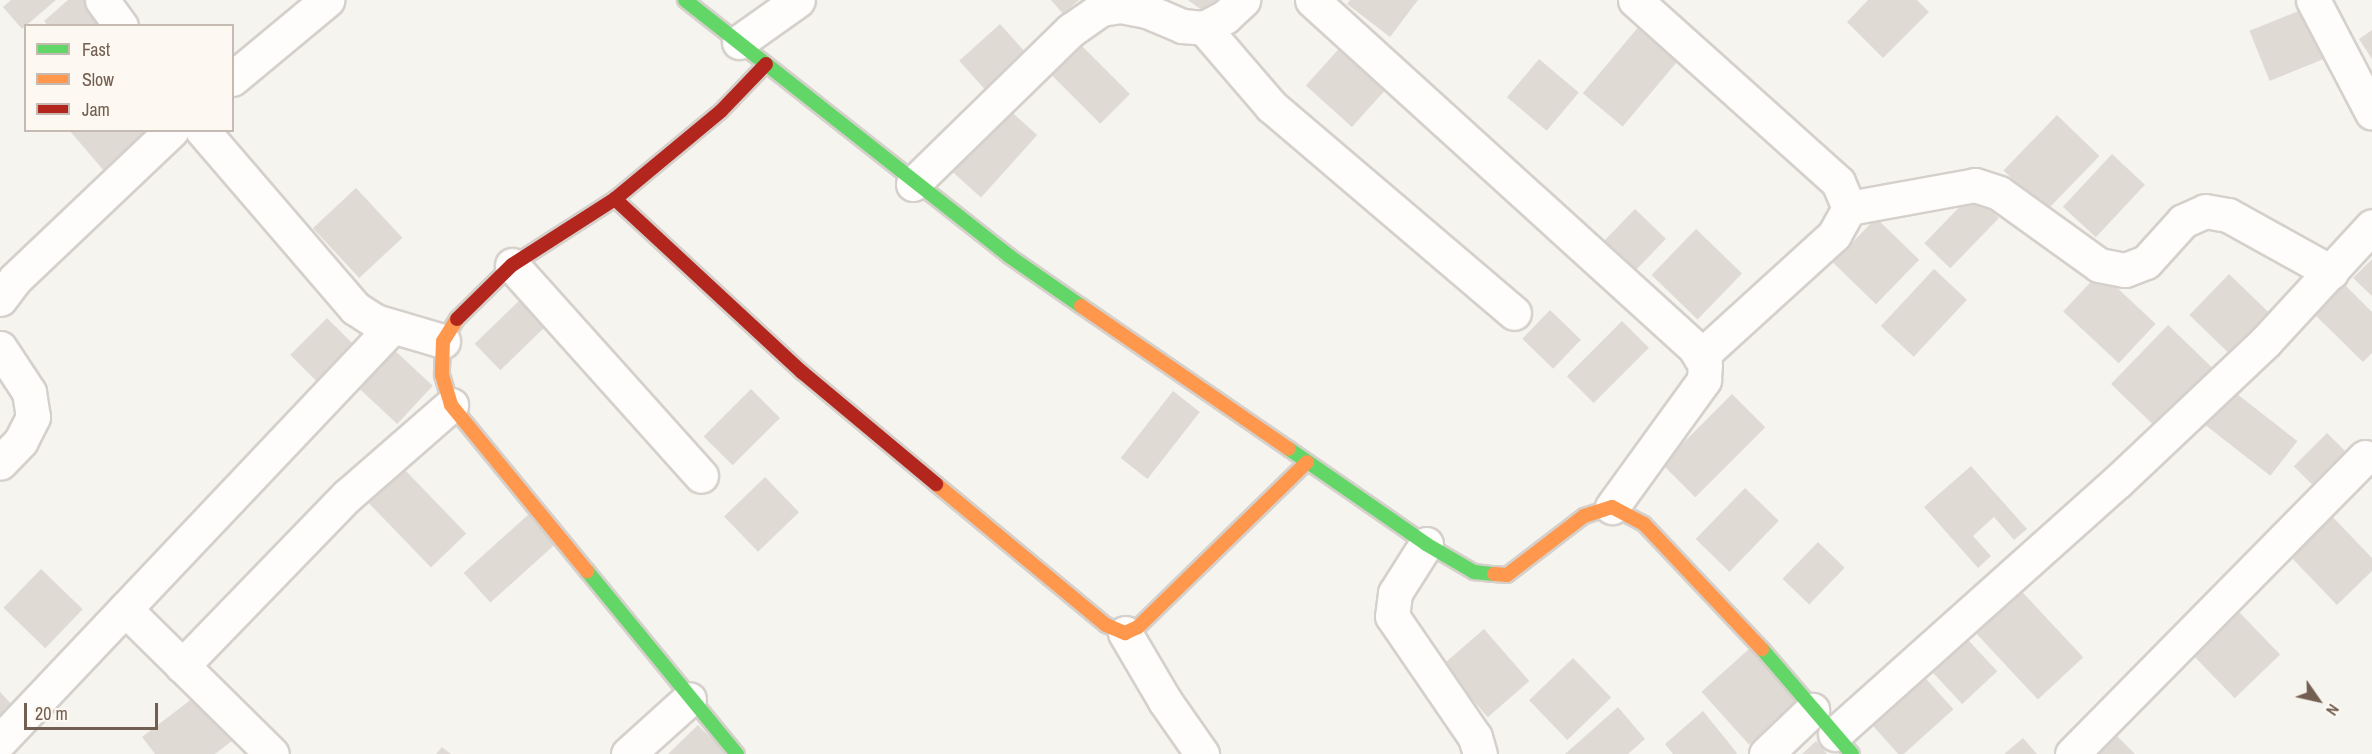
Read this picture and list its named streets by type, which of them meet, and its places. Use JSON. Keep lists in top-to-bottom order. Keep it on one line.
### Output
{"legend":["Fast","Slow","Jam"],"scale_bar":"20 m","north":"bottom right"}
